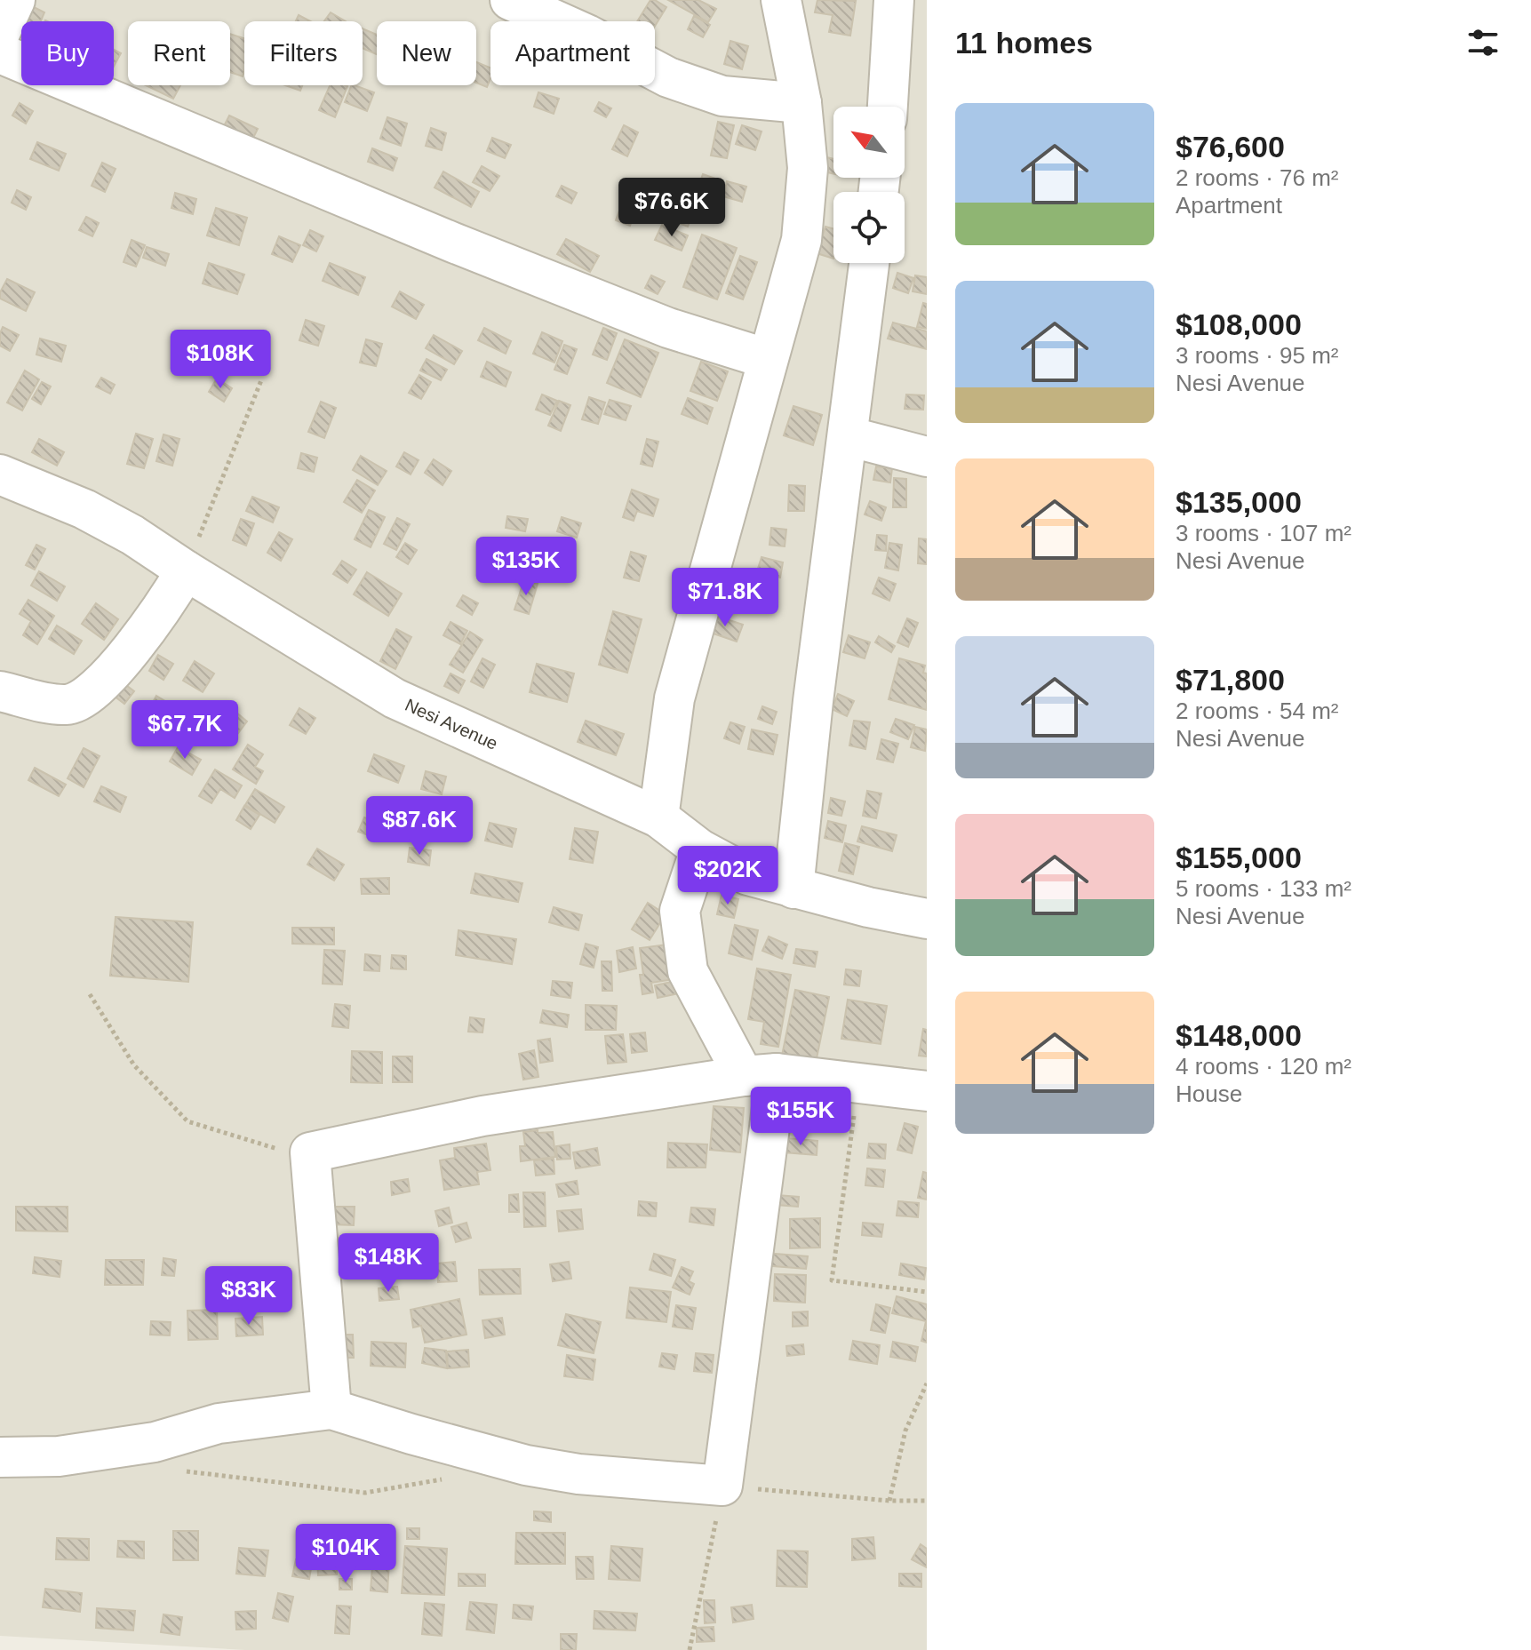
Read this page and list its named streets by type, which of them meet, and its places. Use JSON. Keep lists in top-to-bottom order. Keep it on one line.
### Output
{"streets":{"street":["Nesi Avenue"]},"north":"top left","page":{"heading":"11 homes","chip":["Buy","Rent","Filters","New","Apartment"],"list":[{"name":"$76,600","note":"2 rooms · 76 m² · Apartment"},{"name":"$108,000","note":"3 rooms · 95 m² · Nesi Avenue"},{"name":"$135,000","note":"3 rooms · 107 m² · Nesi Avenue"},{"name":"$71,800","note":"2 rooms · 54 m² · Nesi Avenue"},{"name":"$155,000","note":"5 rooms · 133 m² · Nesi Avenue"},{"name":"$148,000","note":"4 rooms · 120 m² · House"}],"price":["$76.6K","$108K","$135K","$71.8K","$67.7K","$87.6K","$202K","$155K","$148K","$83K","$104K"]}}
